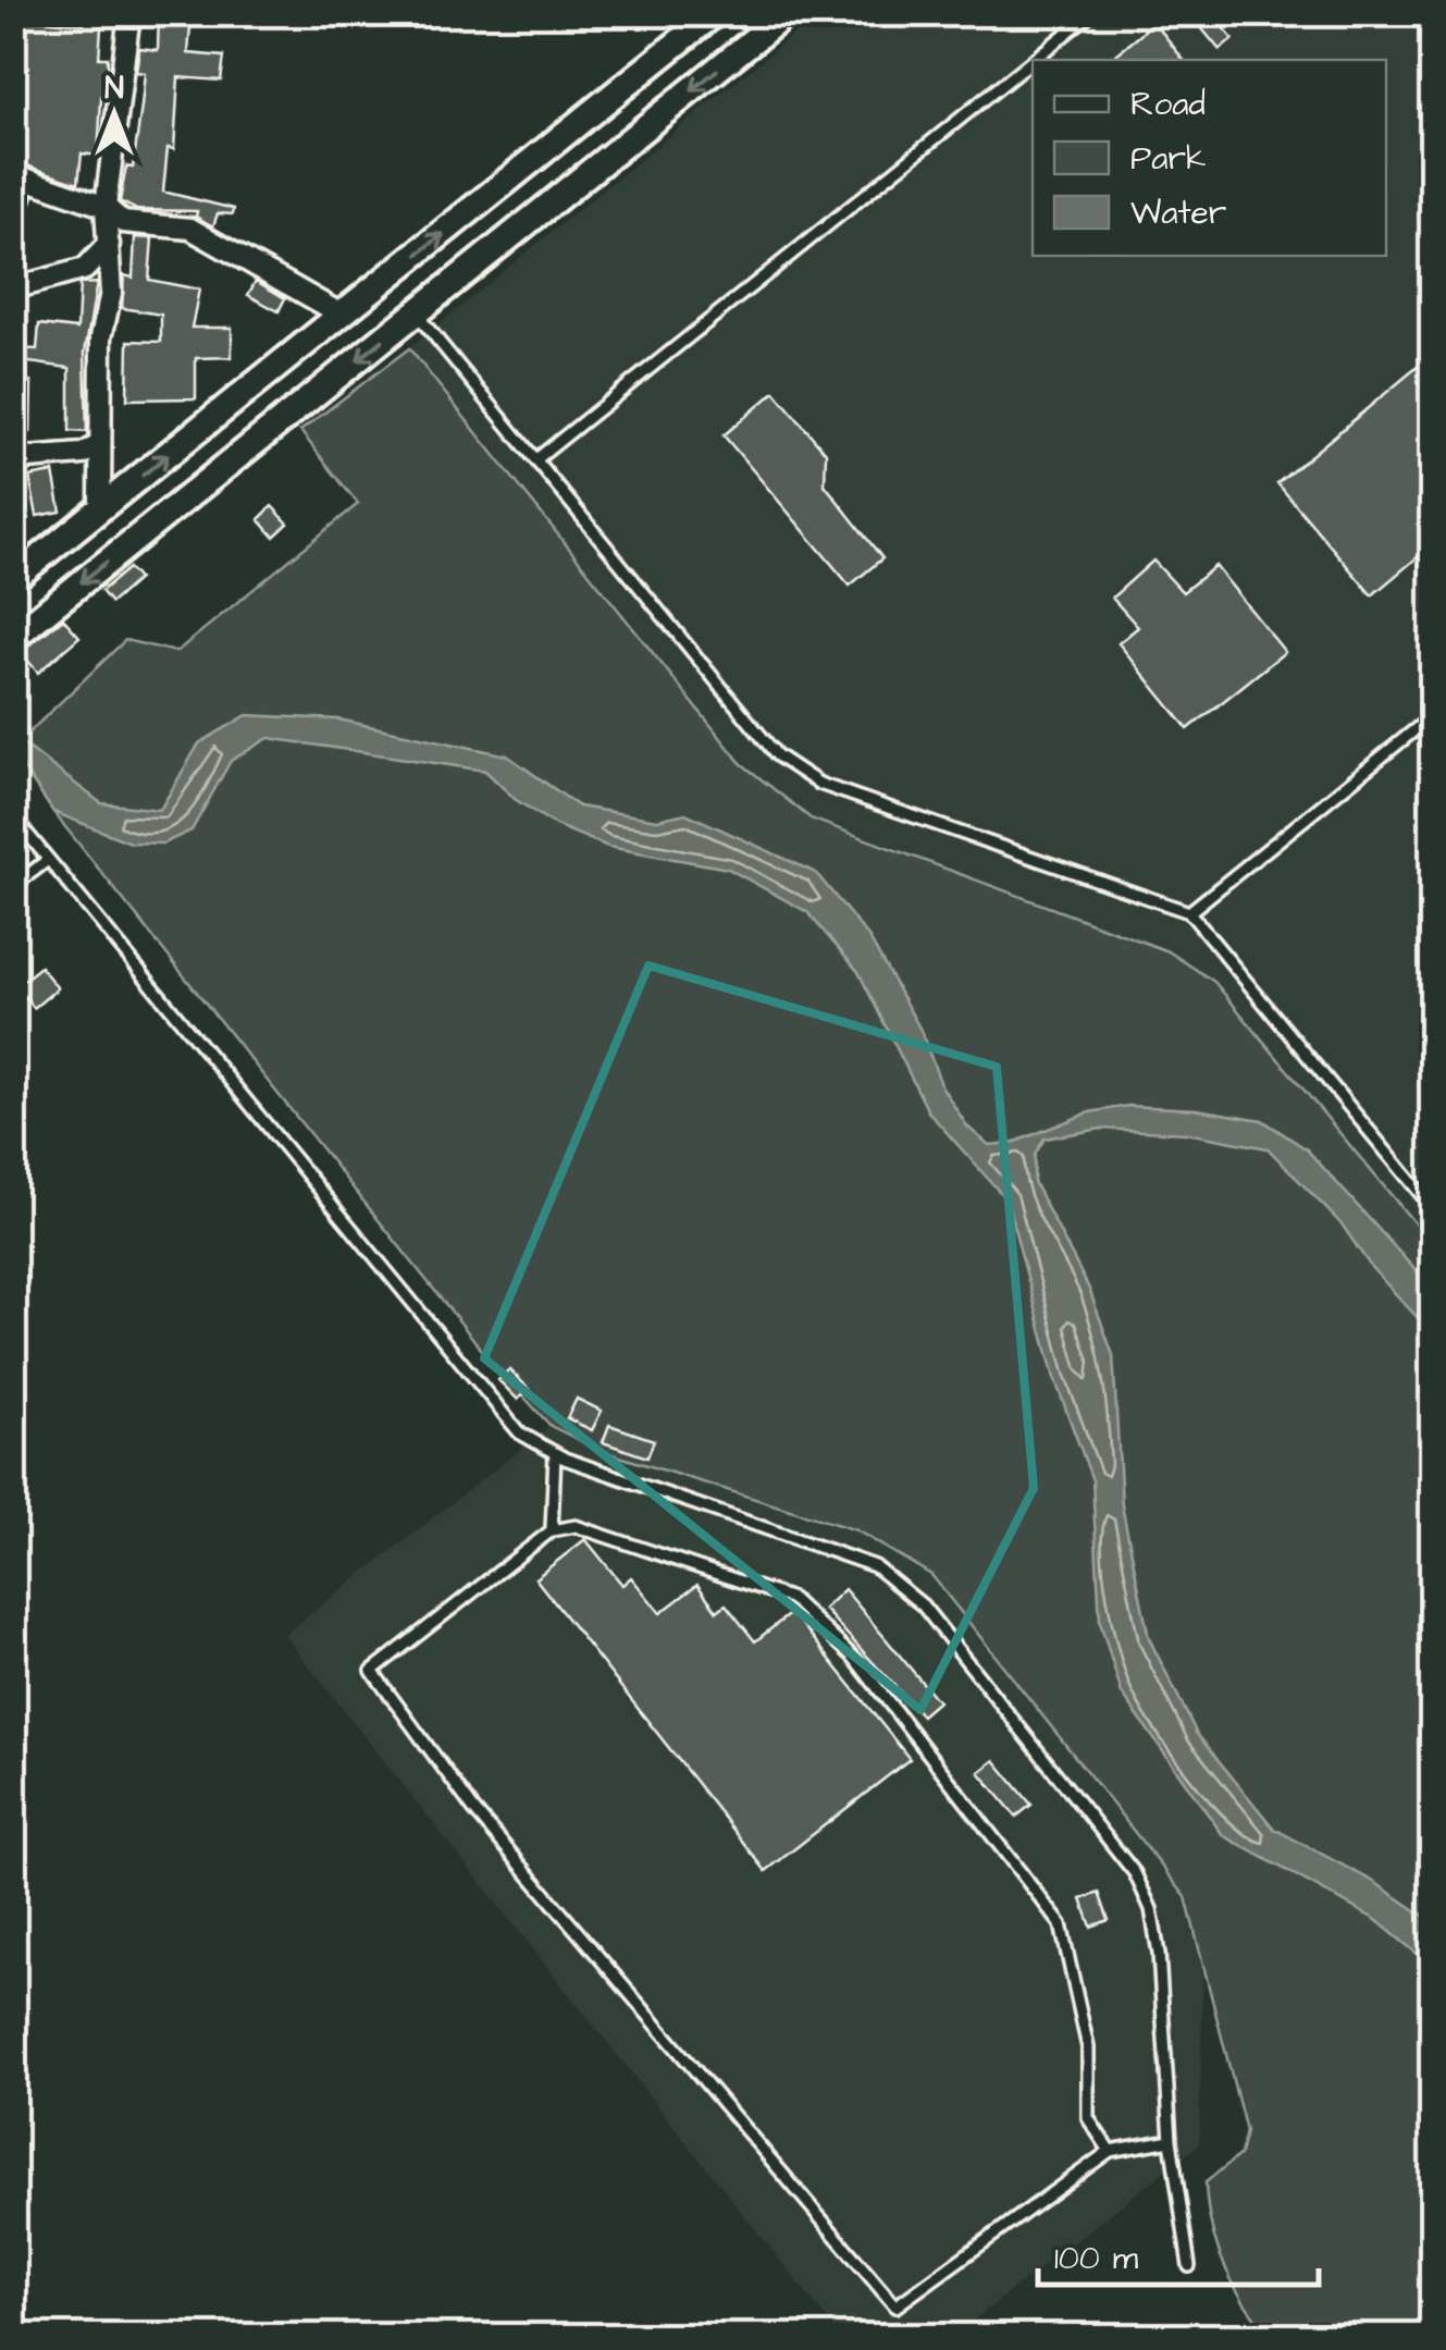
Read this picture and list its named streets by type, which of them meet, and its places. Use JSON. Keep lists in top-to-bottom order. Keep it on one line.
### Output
{"legend":["Road","Park","Water"],"scale_bar":"100 m","north":"top"}
